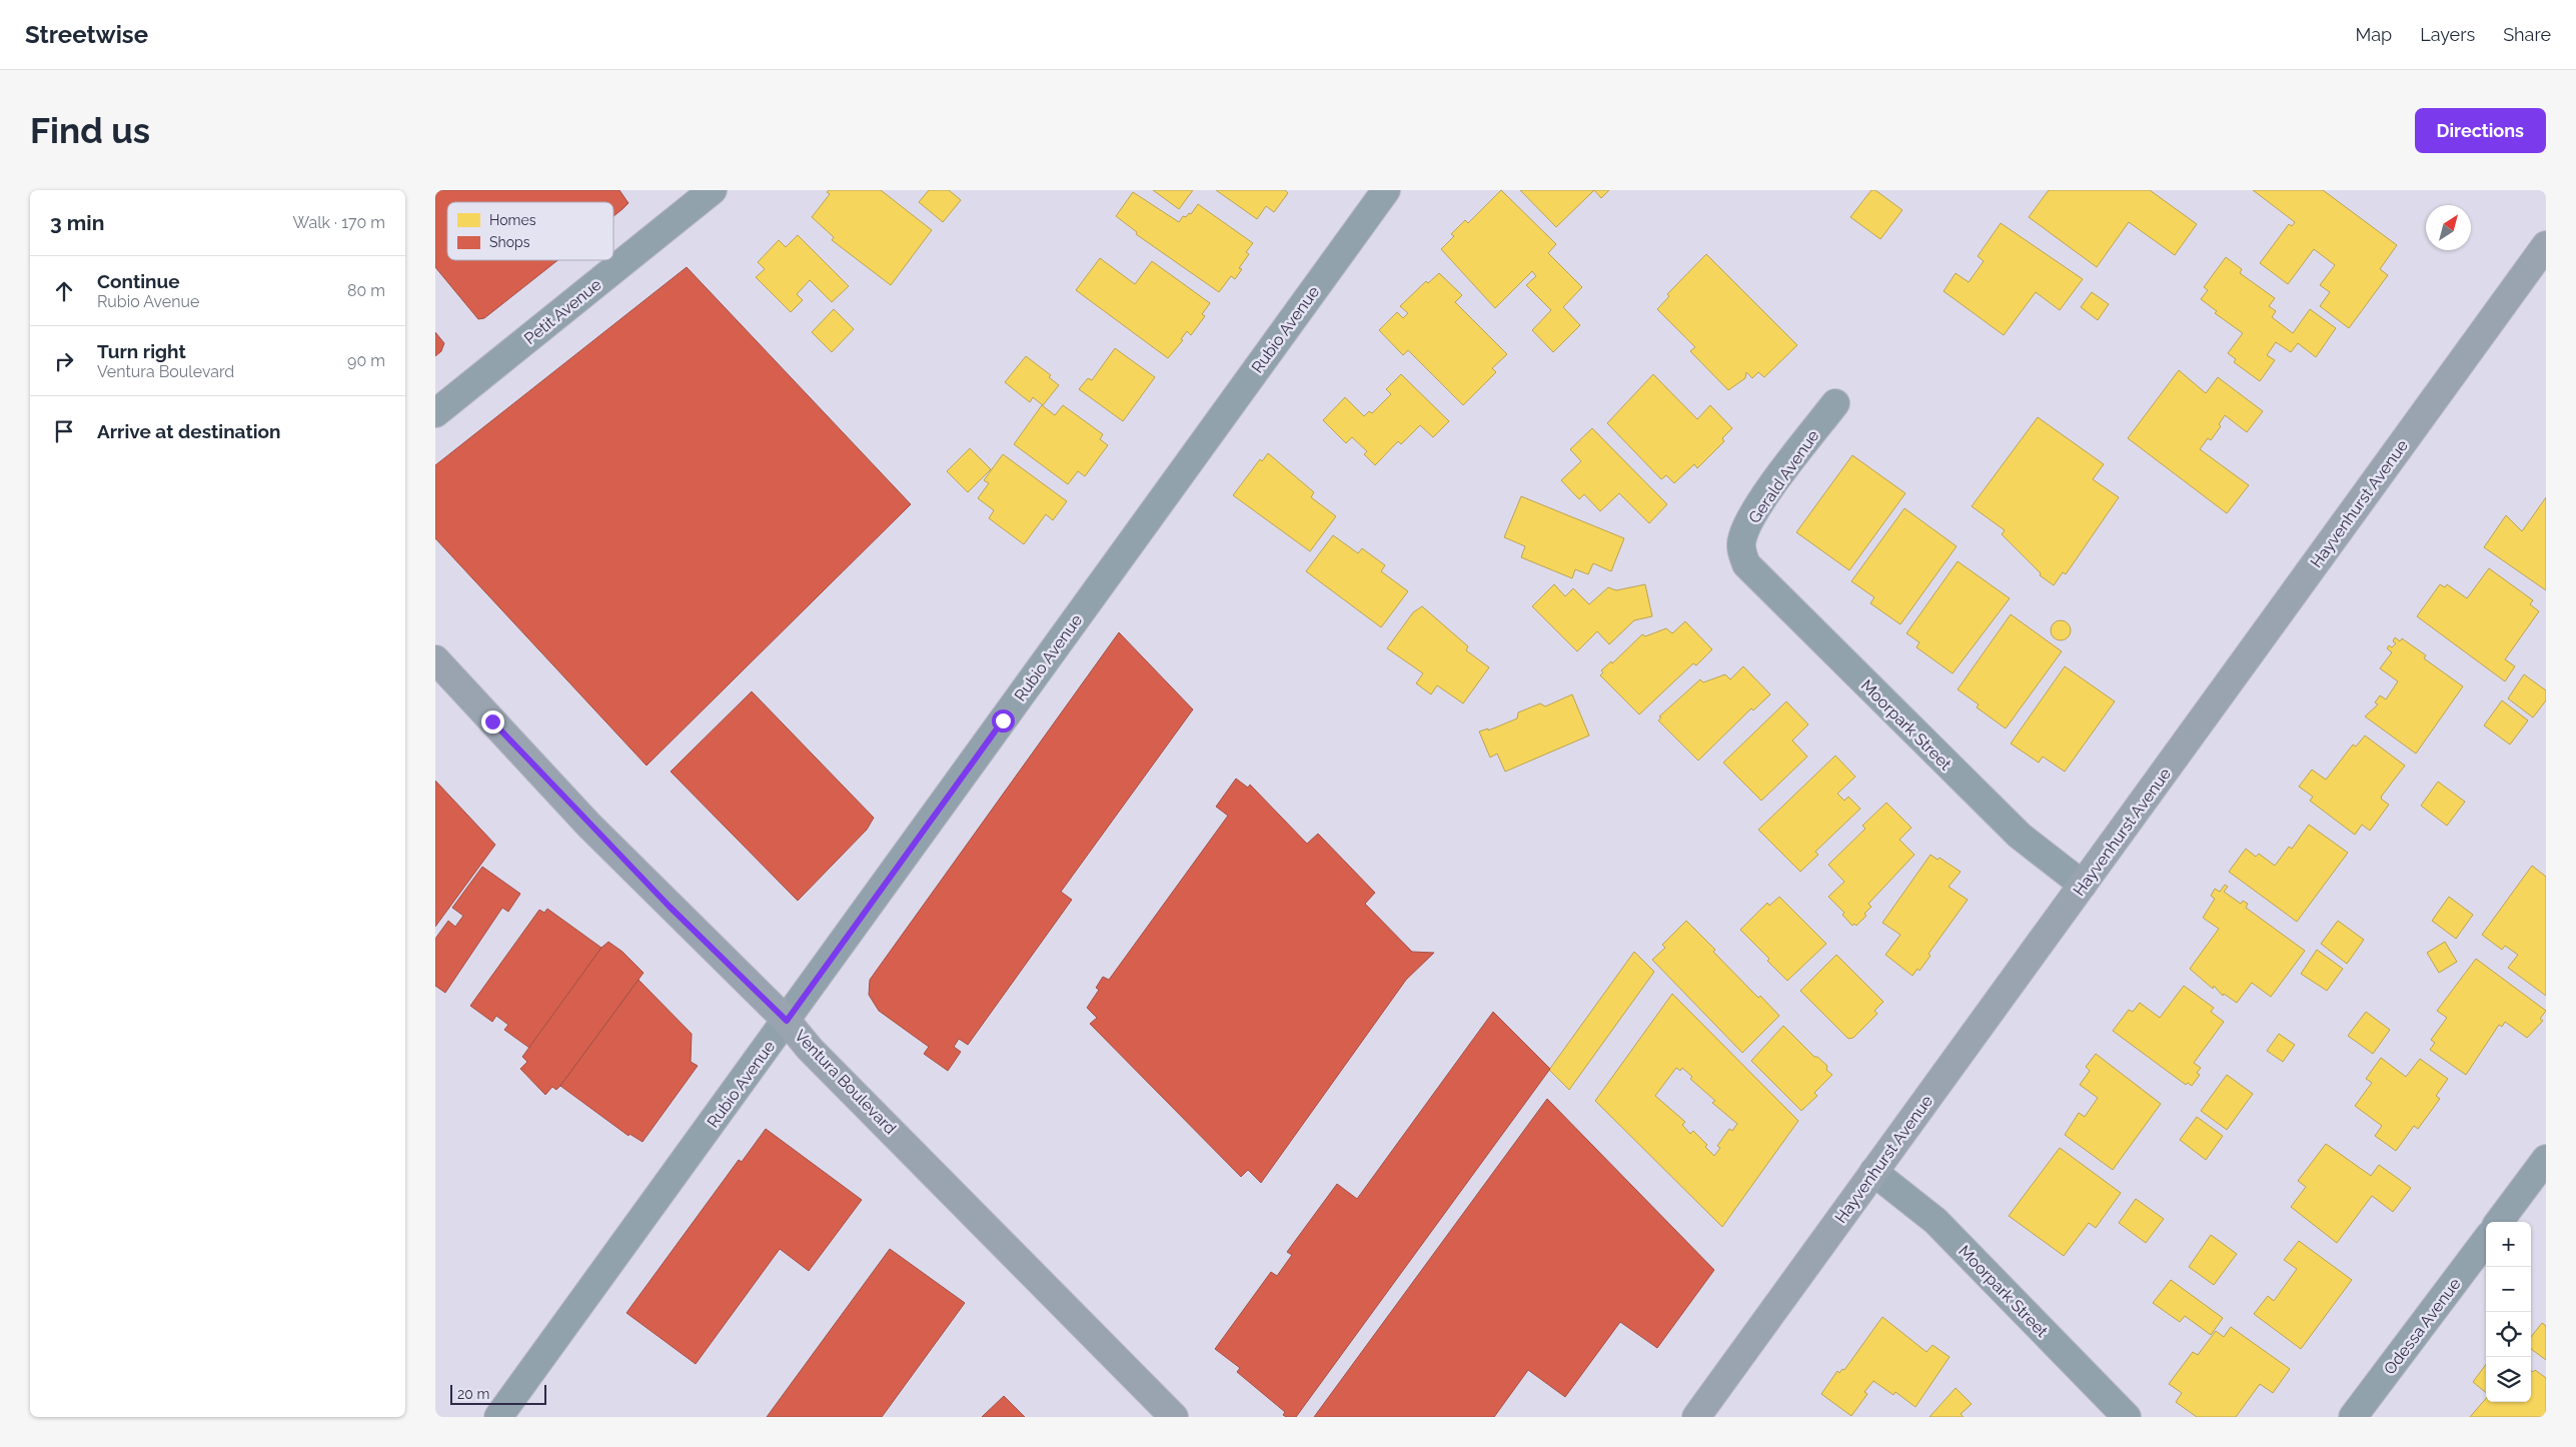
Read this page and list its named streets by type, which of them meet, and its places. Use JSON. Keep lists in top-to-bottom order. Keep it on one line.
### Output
{"streets":{"main road":["Hayvenhurst Avenue","Ventura Boulevard"],"street":["Petit Avenue","Rubio Avenue","Gerald Avenue","Moorpark Street","Odessa Avenue"]},"crossings":[["Rubio Avenue","Ventura Boulevard"],["Gerald Avenue","Moorpark Street"],["Hayvenhurst Avenue","Moorpark Street"]],"legend":["Homes","Shops"],"scale_bar":"20 m","north":"top right","page":{"header":"Streetwise","nav":["Map","Layers","Share"],"buttons":"Directions","title":"Find us","heading":["3 min","Walk · 170 m"],"list":[["Continue","Rubio Avenue","80 m"],["Turn right","Ventura Boulevard","90 m"],"Arrive at destination"],"map_buttons":["+","−"],"scale":"20 m"}}
